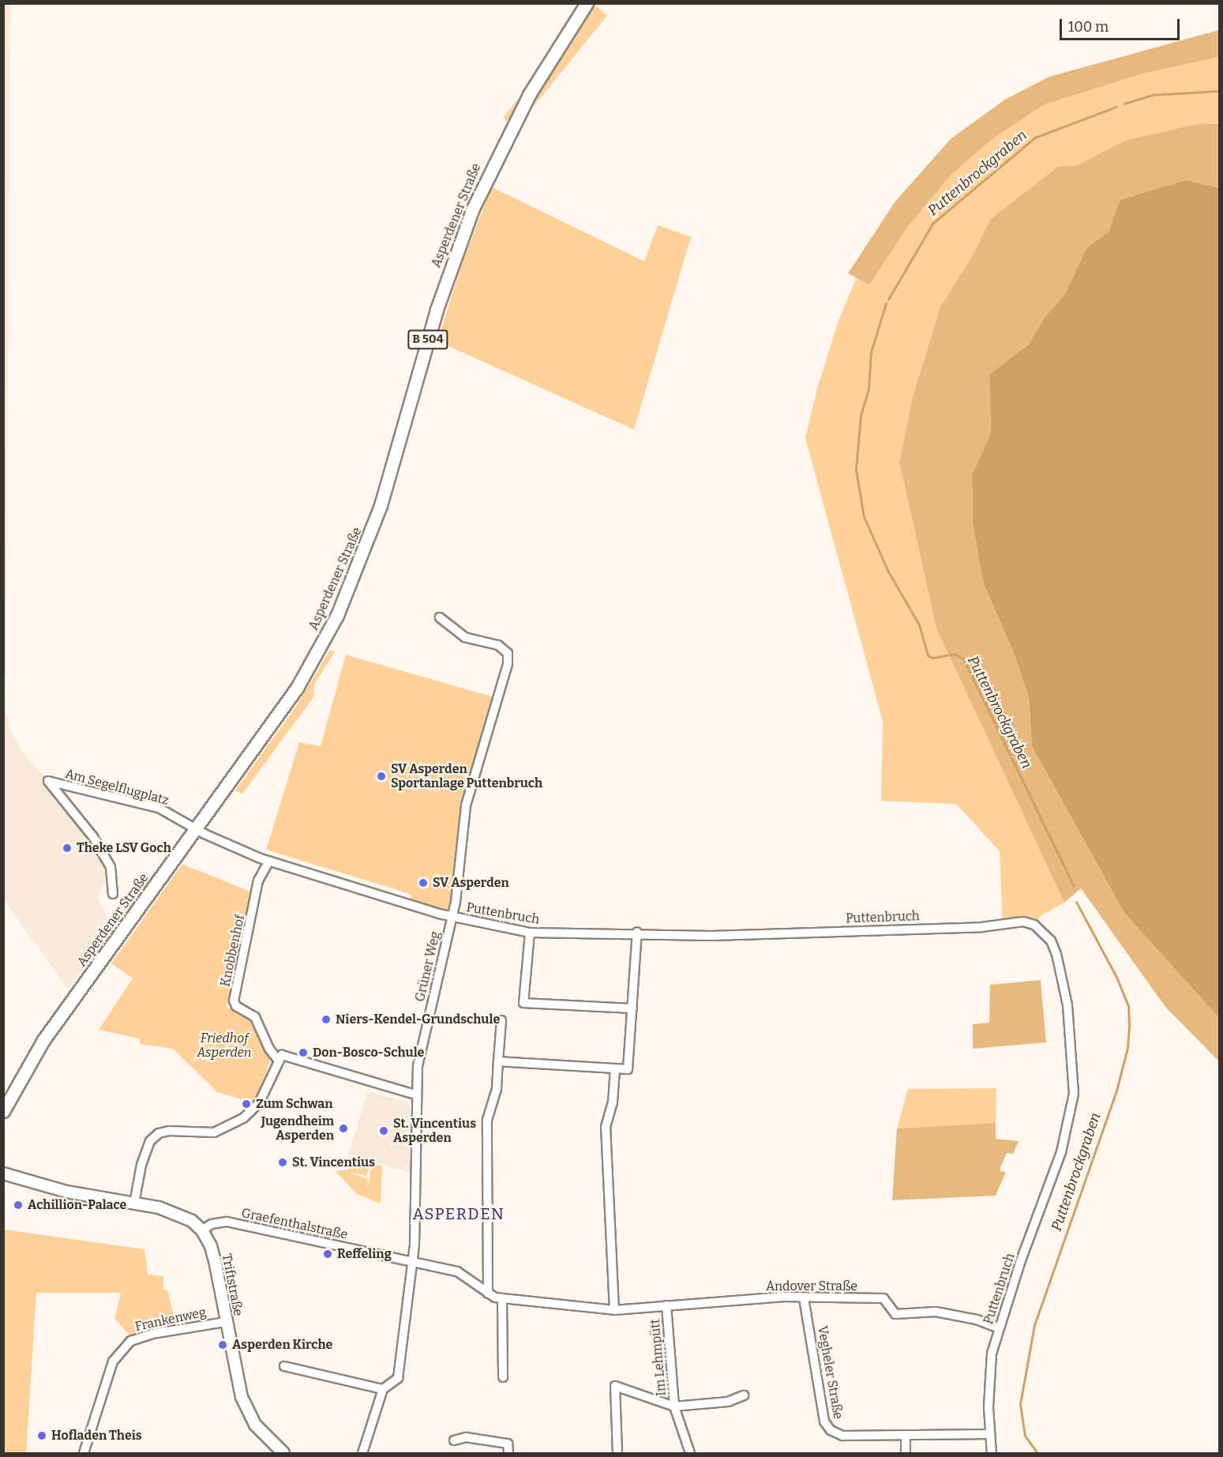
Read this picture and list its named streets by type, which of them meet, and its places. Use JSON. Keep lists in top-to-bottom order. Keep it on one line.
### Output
{"streets":{"main road":["Asperdener Straße","B 504"],"street":["Am Segelflugplatz","Puttenbruch","Knobbenhof","Grüner Weg","Graefenthalstraße","Triftstraße","Andover Straße","Frankenweg","Im Lehmpütt","Vegheler Straße"]},"crossings":[["Asperdener Straße","Am Segelflugplatz"],["Asperdener Straße","Puttenbruch"],["Am Segelflugplatz","Puttenbruch"],["Puttenbruch","Knobbenhof"],["Puttenbruch","Grüner Weg"],["Puttenbruch","Andover Straße"],["Puttenbruch","Vegheler Straße"],["Grüner Weg","Graefenthalstraße"],["Grüner Weg","Andover Straße"],["Graefenthalstraße","Triftstraße"],["Graefenthalstraße","Andover Straße"],["Triftstraße","Frankenweg"],["Andover Straße","Im Lehmpütt"],["Andover Straße","Vegheler Straße"]],"districts":["ASPERDEN"],"water":["Puttenbrockgraben"],"parks":["Friedhof Asperden"],"places":["SV Asperden Sportanlage Puttenbruch","Theke LSV Goch","SV Asperden","Niers-Kendel-Grundschule","Don-Bosco-Schule","Zum Schwan","Jugendheim Asperden","St. Vincentius Asperden","St. Vincentius","Achillion-Palace","Reffeling","Asperden Kirche","Hofladen Theis"],"scale_bar":"100 m"}
